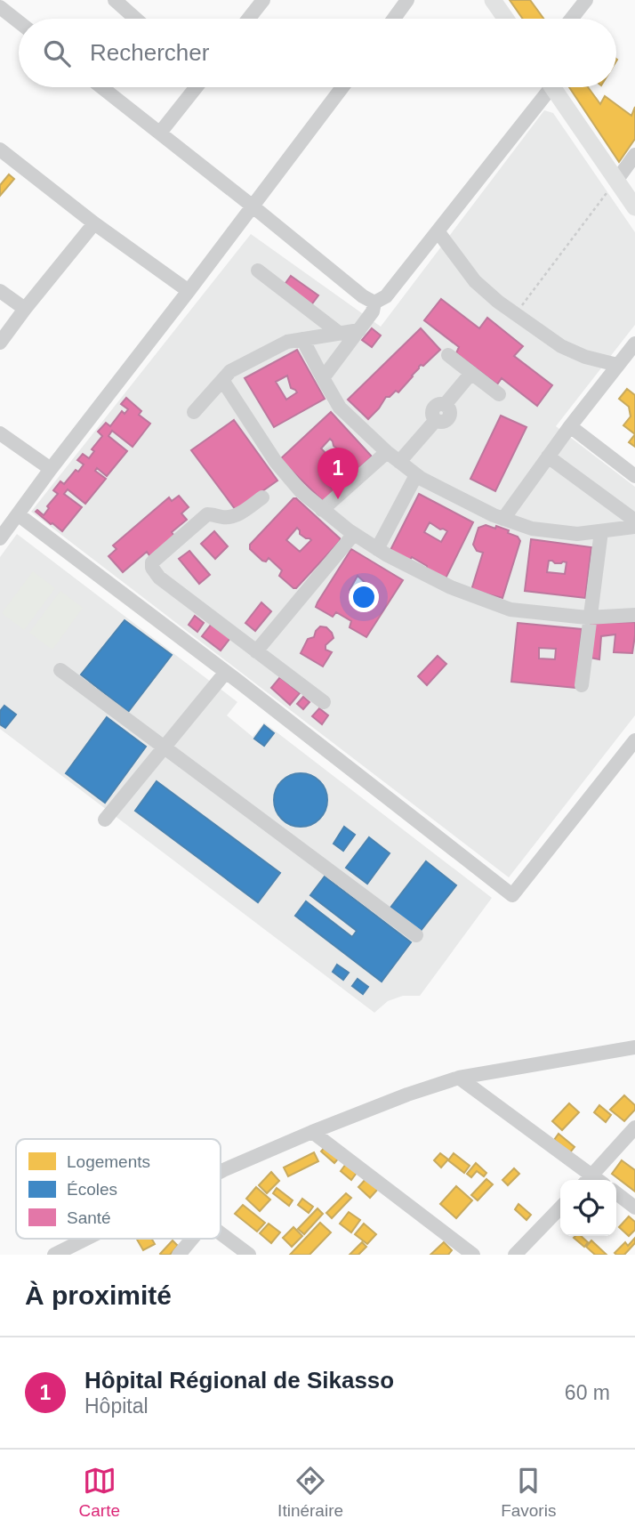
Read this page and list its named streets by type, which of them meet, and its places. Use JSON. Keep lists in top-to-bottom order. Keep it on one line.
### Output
{"legend":["Logements","Écoles","Santé"],"page":{"search":"Rechercher","pins":"1","heading":"À proximité","list":[{"mark":"1","name":"Hôpital Régional de Sikasso","note":"Hôpital","value":"60 m"}],"nav":["Carte","Itinéraire","Favoris"]}}
